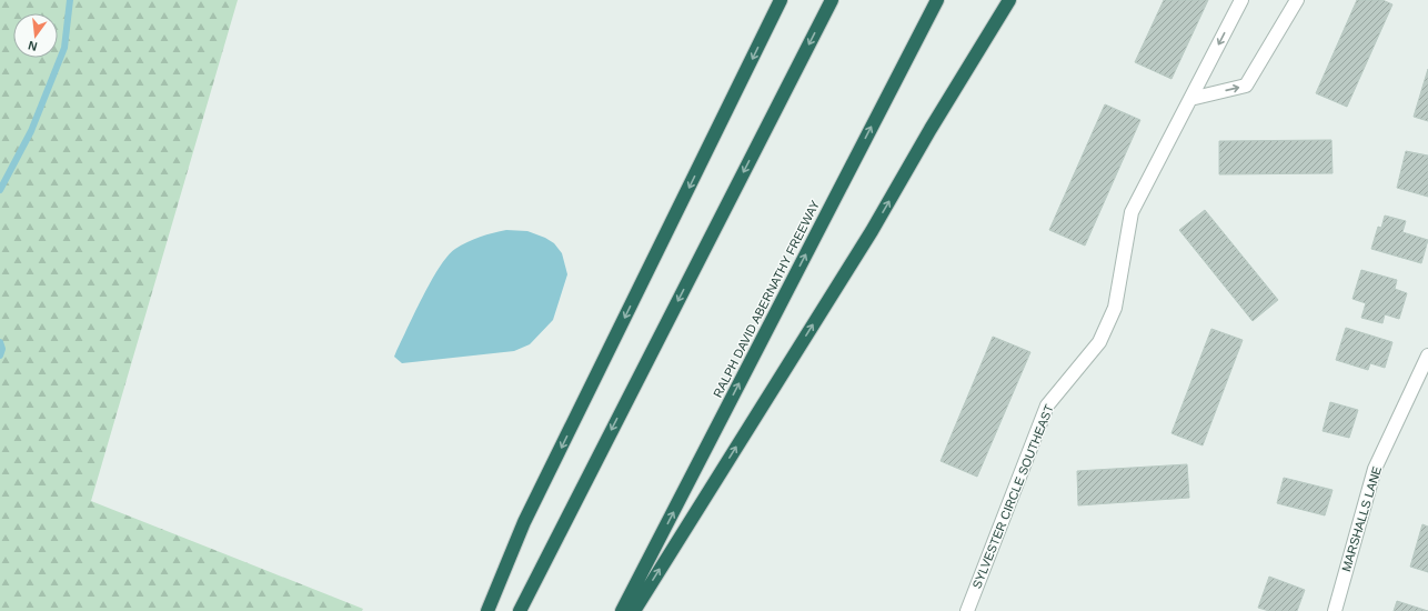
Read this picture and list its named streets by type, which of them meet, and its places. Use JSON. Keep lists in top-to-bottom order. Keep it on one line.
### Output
{"streets":{"highway":["RALPH DAVID ABERNATHY FREEWAY"],"street":["SYLVESTER CIRCLE SOUTHEAST","MARSHALLS LANE"]},"north":"bottom"}
